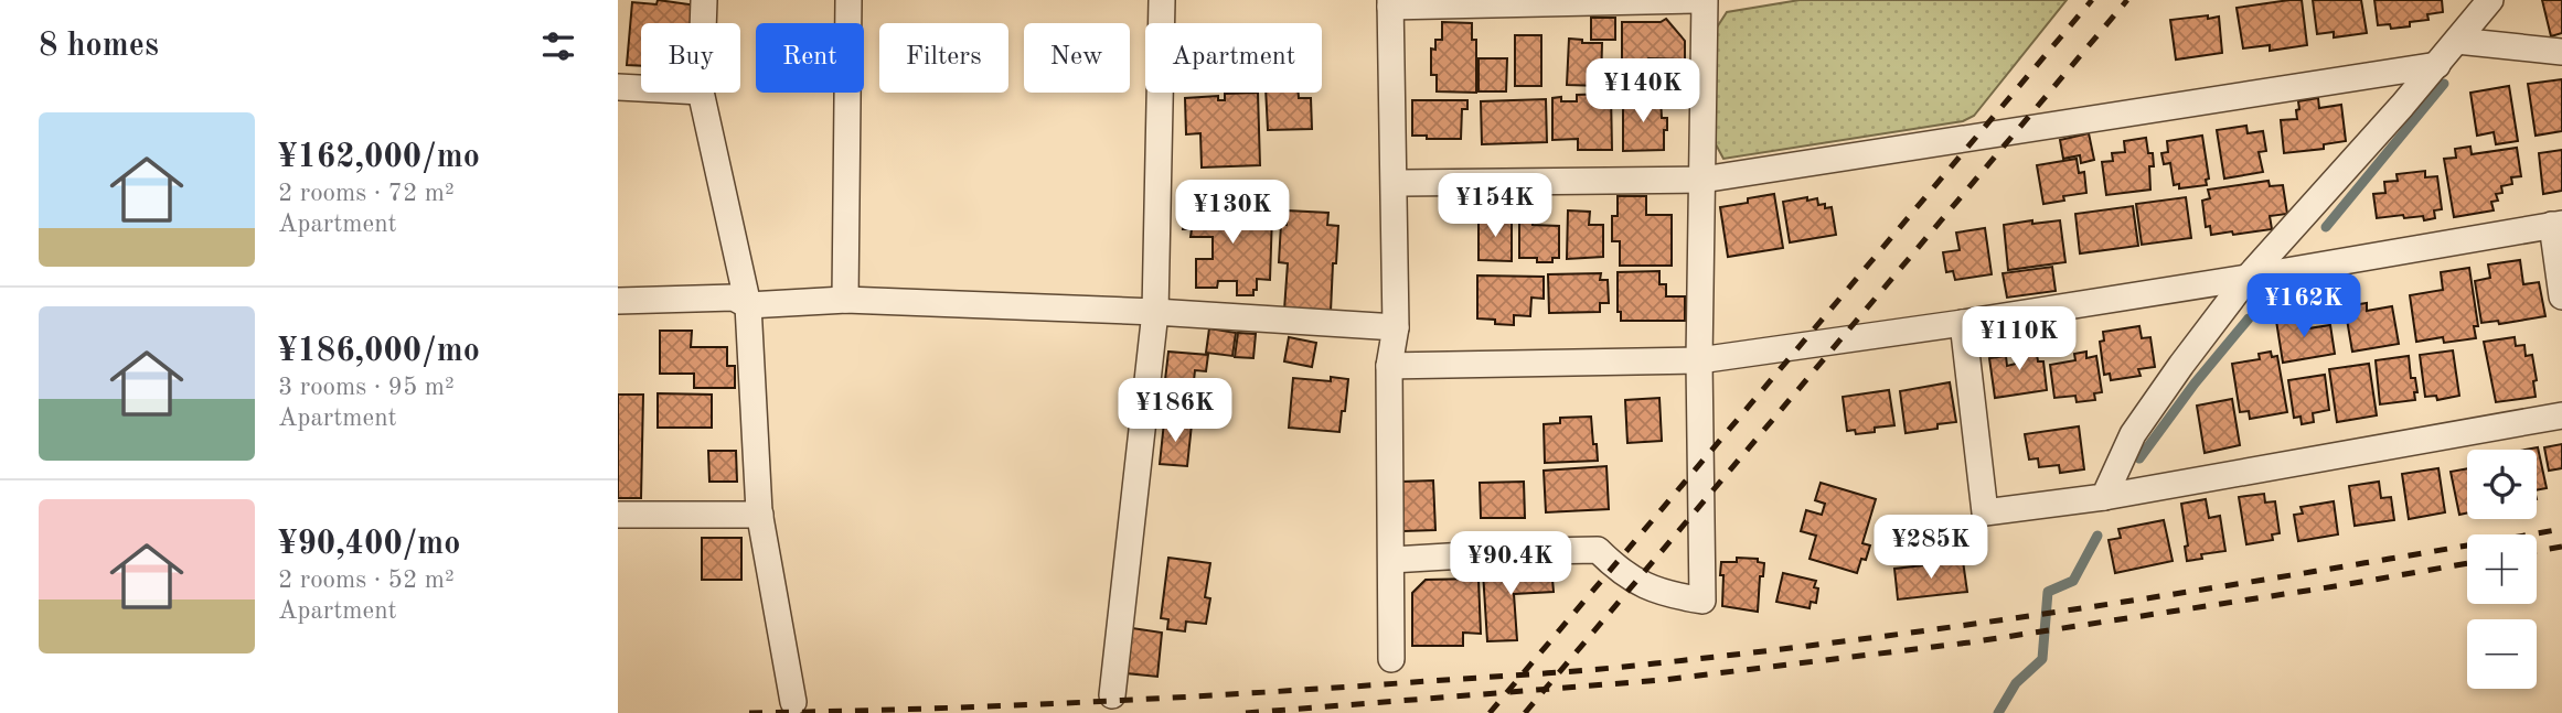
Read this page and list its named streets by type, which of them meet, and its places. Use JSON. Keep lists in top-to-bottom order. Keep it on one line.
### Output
{"page":{"heading":"8 homes","chip":["Buy","Rent","Filters","New","Apartment"],"price":["¥140K","¥154K","¥130K","¥162K","¥110K","¥186K","¥285K","¥90.4K"],"list":[{"name":"¥162,000/mo","note":"2 rooms · 72 m² · Apartment"},{"name":"¥186,000/mo","note":"3 rooms · 95 m² · Apartment"},{"name":"¥90,400/mo","note":"2 rooms · 52 m² · Apartment"}],"map_buttons":["+","−"]}}
